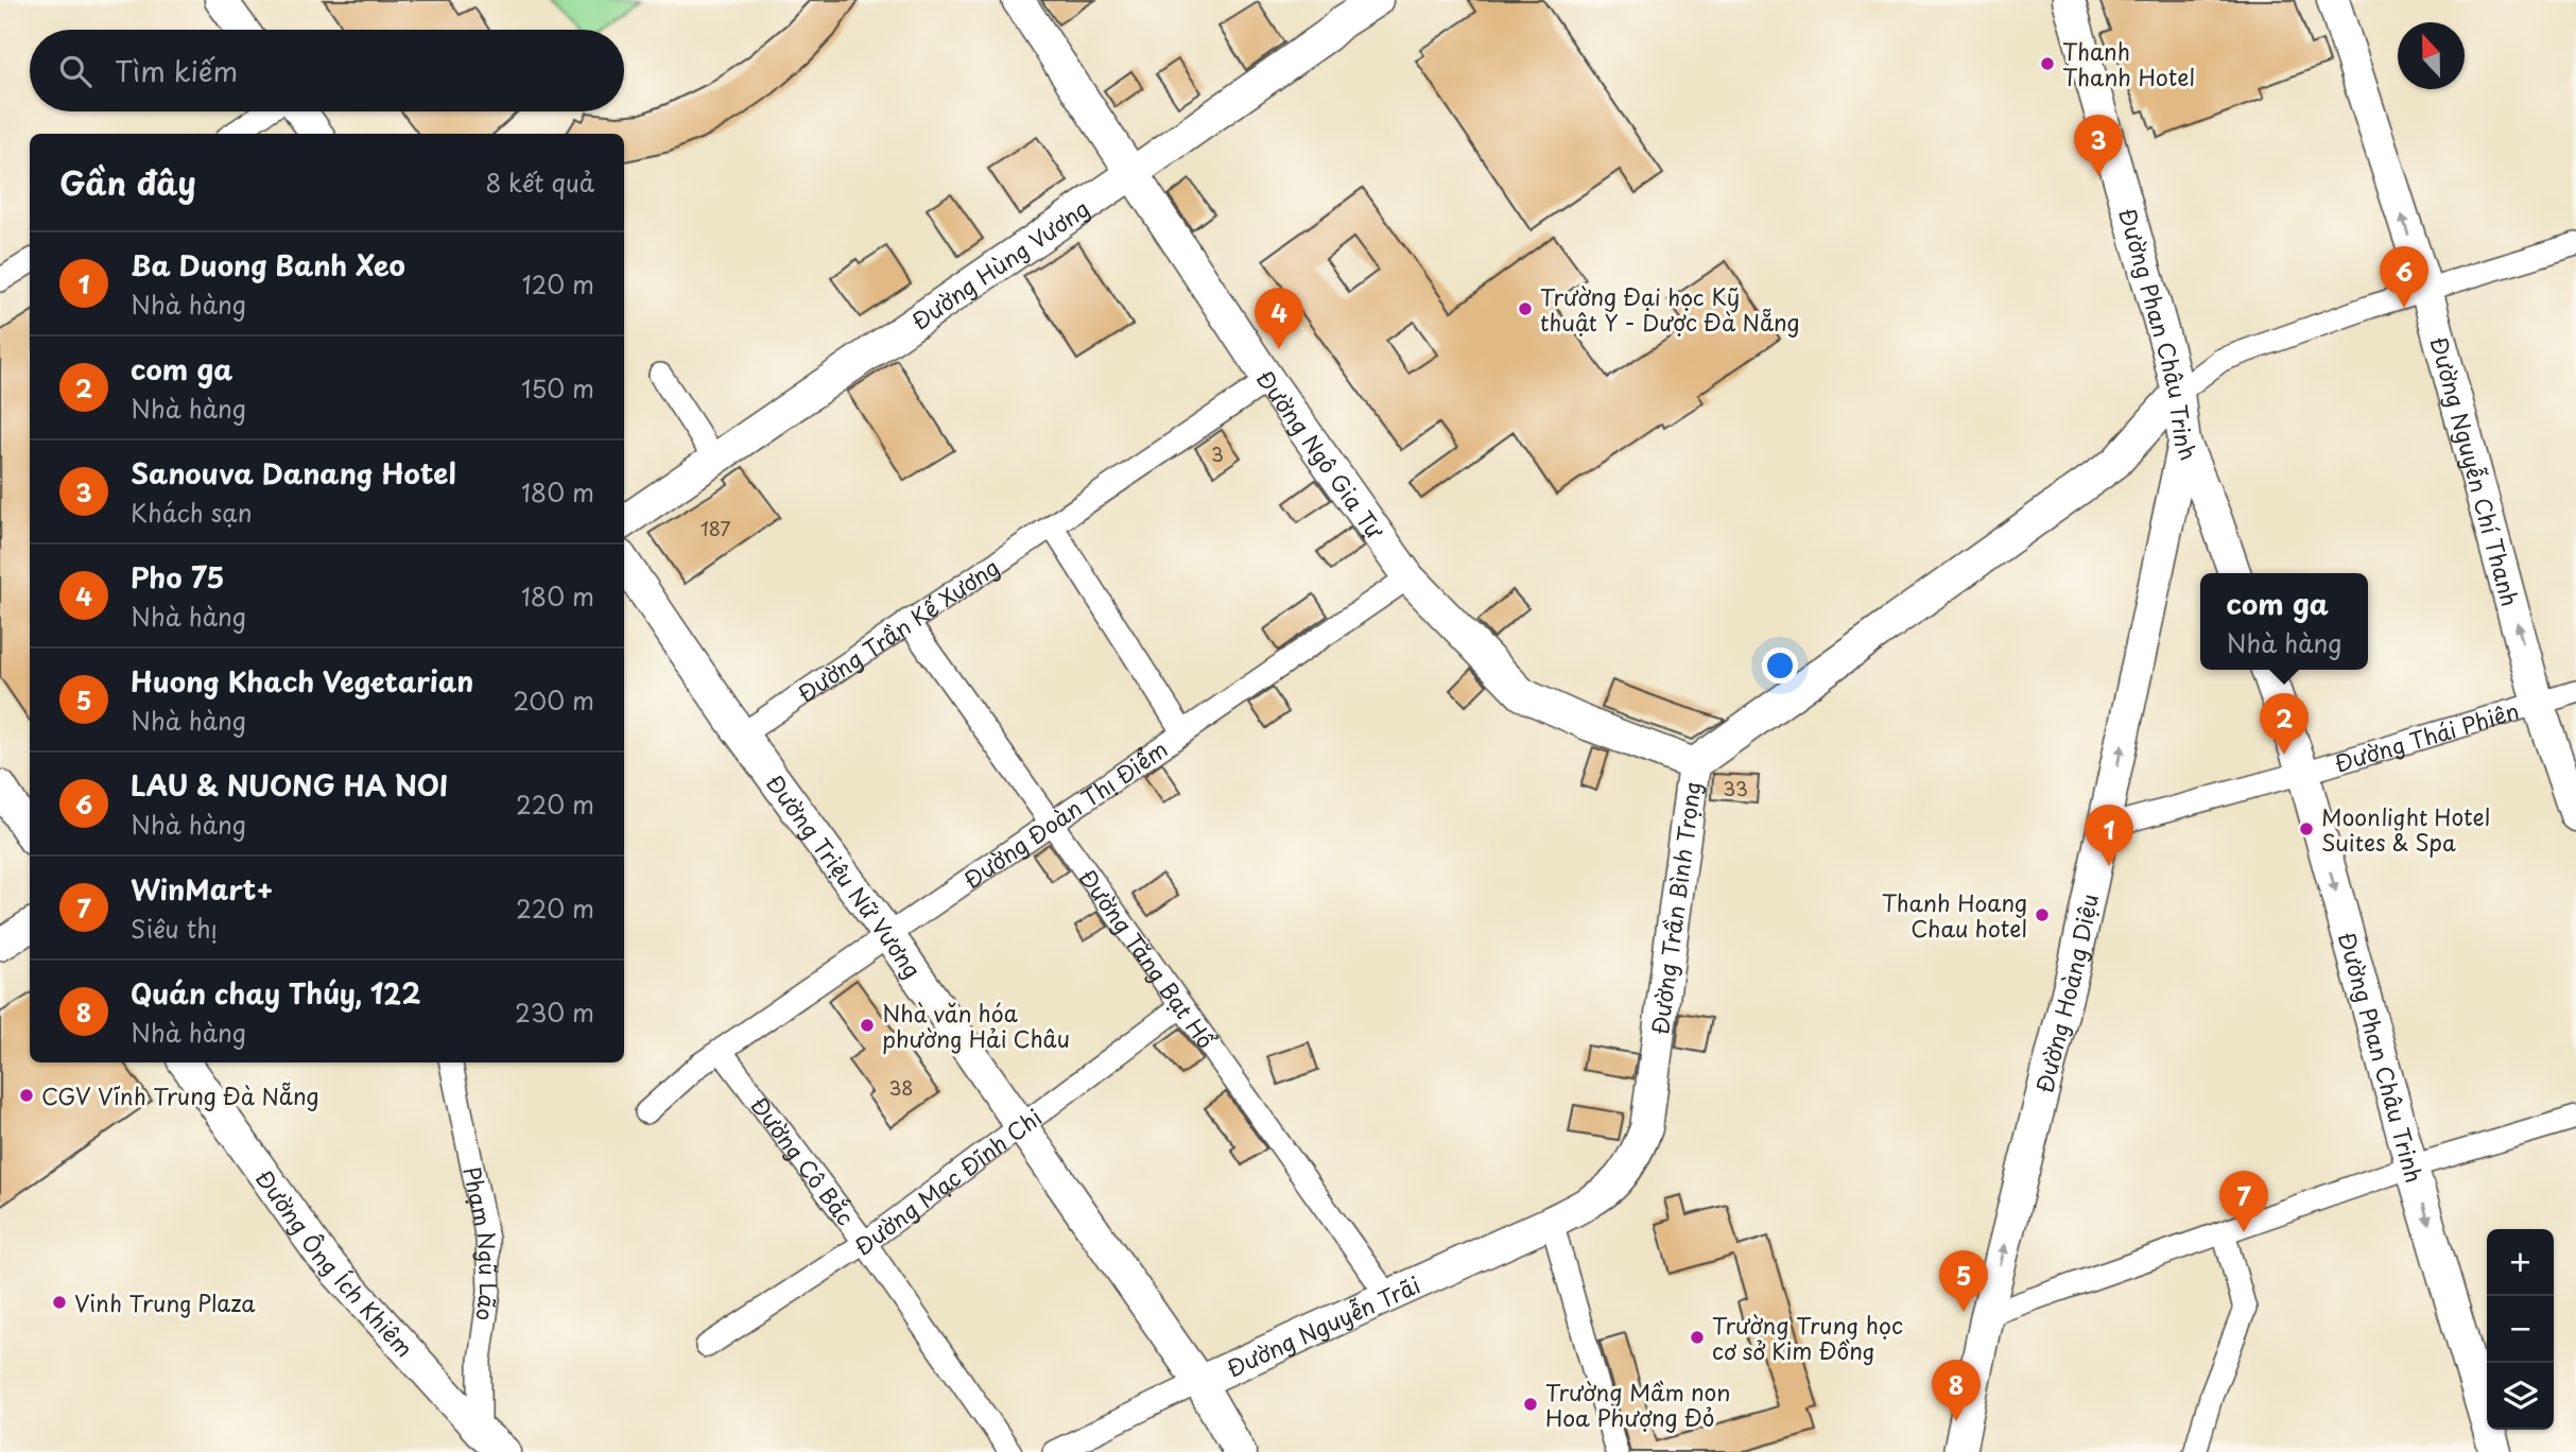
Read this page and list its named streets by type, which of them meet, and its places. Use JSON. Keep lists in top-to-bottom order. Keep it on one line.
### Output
{"streets":{"street":["Đường Hùng Vương","Đường Phan Châu Trinh","Đường Ngô Gia Tự","Đường Nguyễn Chí Thanh","Đường Trần Kế Xương","Đường Thái Phiên","Đường Đoàn Thị Điểm","Đường Triệu Nữ Vương","Đường Trần Bình Trọng","Đường Tăng Bạt Hổ","Đường Hoàng Diệu","Đường Cô Bắc","Đường Mạc Đĩnh Chi","Phạm Ngũ Lão","Đường Ông Ích Khiêm","Đường Nguyễn Trãi"]},"crossings":[["Đường Hùng Vương","Đường Ngô Gia Tự"],["Đường Phan Châu Trinh","Đường Thái Phiên"],["Đường Phan Châu Trinh","Đường Trần Bình Trọng"],["Đường Phan Châu Trinh","Đường Hoàng Diệu"],["Đường Ngô Gia Tự","Đường Trần Kế Xương"],["Đường Ngô Gia Tự","Đường Đoàn Thị Điểm"],["Đường Ngô Gia Tự","Đường Trần Bình Trọng"],["Đường Nguyễn Chí Thanh","Đường Thái Phiên"],["Đường Trần Kế Xương","Đường Triệu Nữ Vương"],["Đường Trần Kế Xương","Đường Tăng Bạt Hổ"],["Đường Thái Phiên","Đường Hoàng Diệu"],["Đường Đoàn Thị Điểm","Đường Triệu Nữ Vương"],["Đường Đoàn Thị Điểm","Đường Tăng Bạt Hổ"],["Đường Đoàn Thị Điểm","Đường Cô Bắc"],["Đường Triệu Nữ Vương","Đường Mạc Đĩnh Chi"],["Đường Triệu Nữ Vương","Đường Nguyễn Trãi"],["Đường Trần Bình Trọng","Đường Nguyễn Trãi"],["Đường Tăng Bạt Hổ","Đường Mạc Đĩnh Chi"],["Đường Tăng Bạt Hổ","Đường Nguyễn Trãi"],["Đường Cô Bắc","Đường Mạc Đĩnh Chi"],["Phạm Ngũ Lão","Đường Ông Ích Khiêm"]],"one_way":["Đường Phan Châu Trinh","Đường Nguyễn Chí Thanh","Đường Hoàng Diệu"],"places":["Thanh Thanh Hotel","Trường Đại học Kỹ thuật Y - Dược Đà Nẵng","Moonlight Hotel Suites & Spa","Thanh Hoang Chau hotel","Nhà văn hóa phường Hải Châu","CGV Vĩnh Trung Đà Nẵng","Vinh Trung Plaza","Trường Trung học cơ sở Kim Đồng","Trường Mầm non Hoa Phượng Đỏ"],"house_numbers":["3","187","33","38"],"north":"top","page":{"search":"Tìm kiếm","pins":["3","6","4","2","1","7","5","8"],"heading":["Gần đây","8 kết quả"],"list":[{"mark":"1","name":"Ba Duong Banh Xeo","note":"Nhà hàng","value":"120 m"},{"mark":"2","name":"com ga","note":"Nhà hàng","value":"150 m"},{"mark":"3","name":"Sanouva Danang Hotel","note":"Khách sạn","value":"180 m"},{"mark":"4","name":"Pho 75","note":"Nhà hàng","value":"180 m"},{"mark":"5","name":"Huong Khach Vegetarian","note":"Nhà hàng","value":"200 m"},{"mark":"6","name":"LAU & NUONG HA NOI","note":"Nhà hàng","value":"220 m"},{"mark":"7","name":"WinMart+","note":"Siêu thị","value":"220 m"},{"mark":"8","name":"Quán chay Thúy, 122","note":"Nhà hàng","value":"230 m"}],"popup":["com ga","Nhà hàng"],"map_buttons":["+","−"]}}
